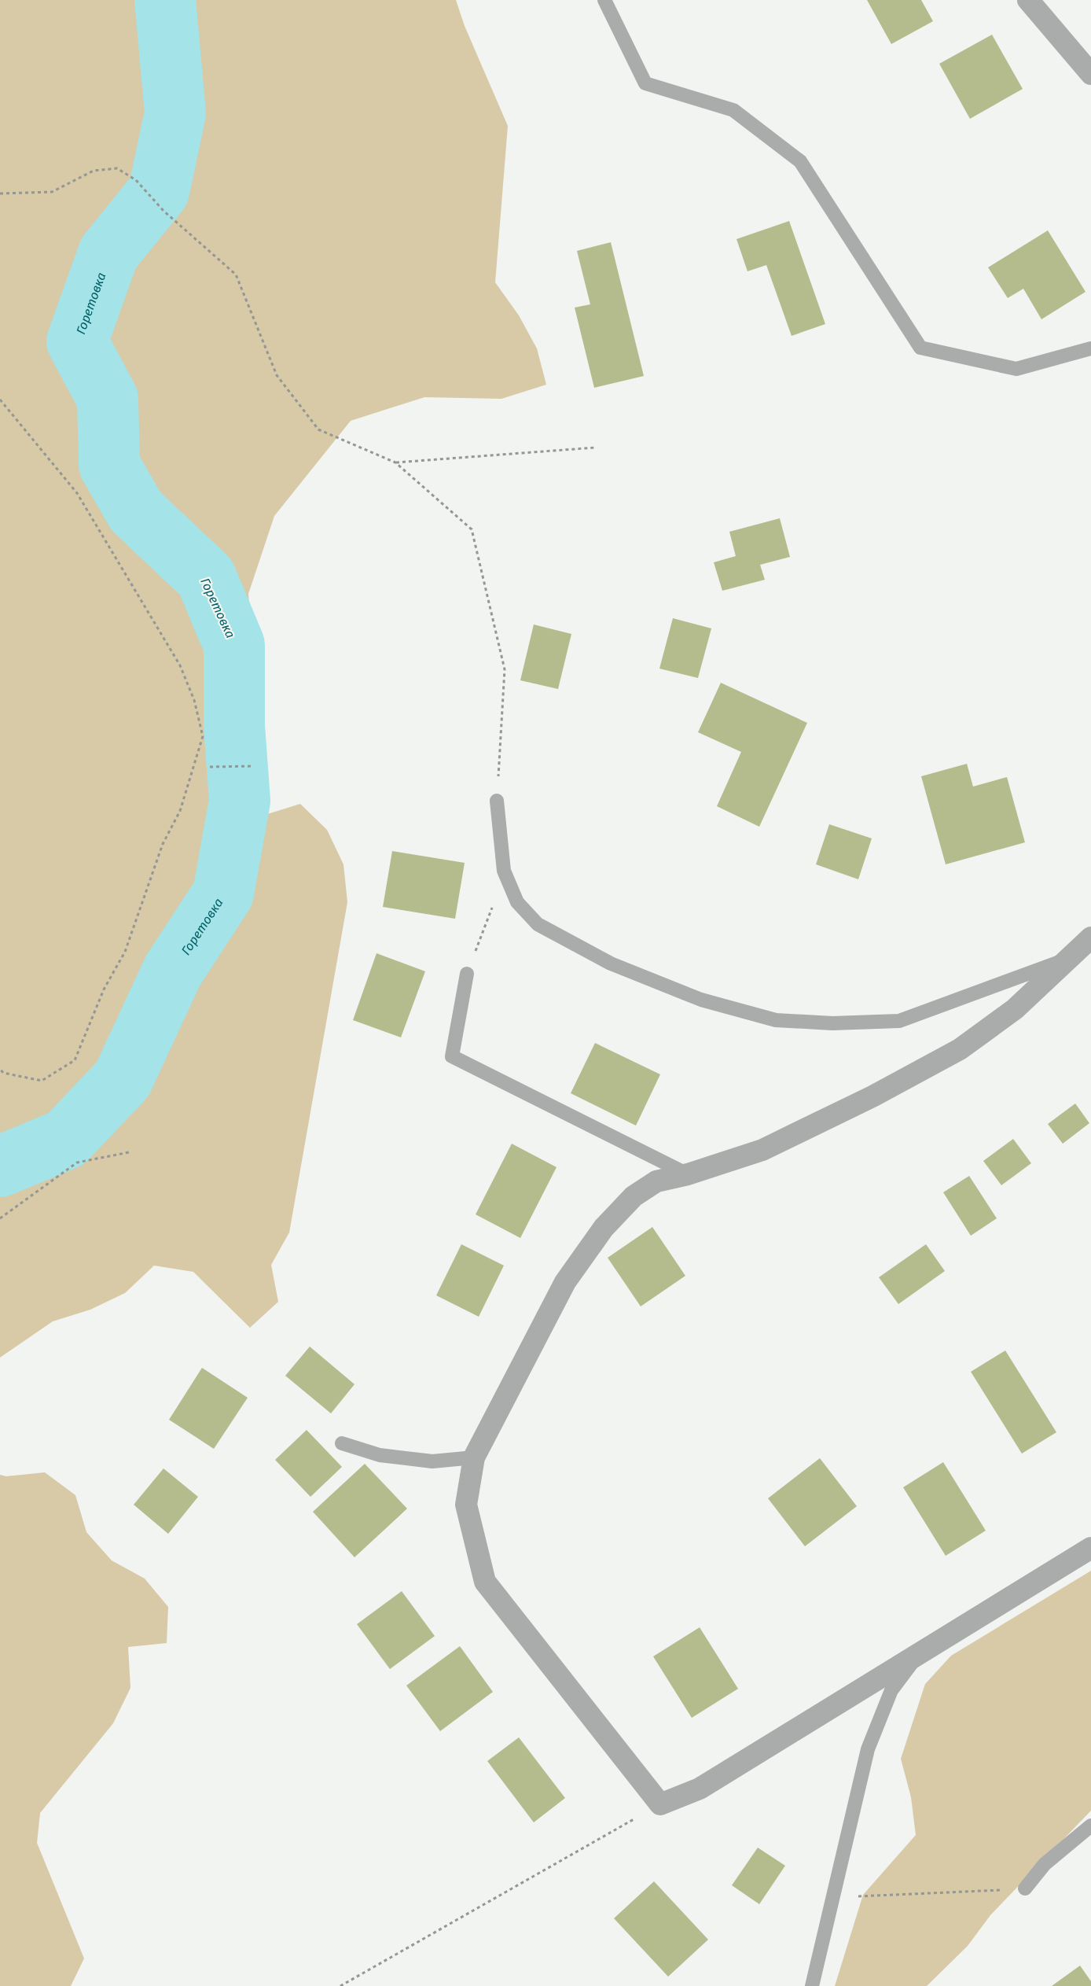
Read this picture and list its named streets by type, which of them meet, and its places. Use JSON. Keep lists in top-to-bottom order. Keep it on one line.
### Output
{"water":["Горетовка"]}
